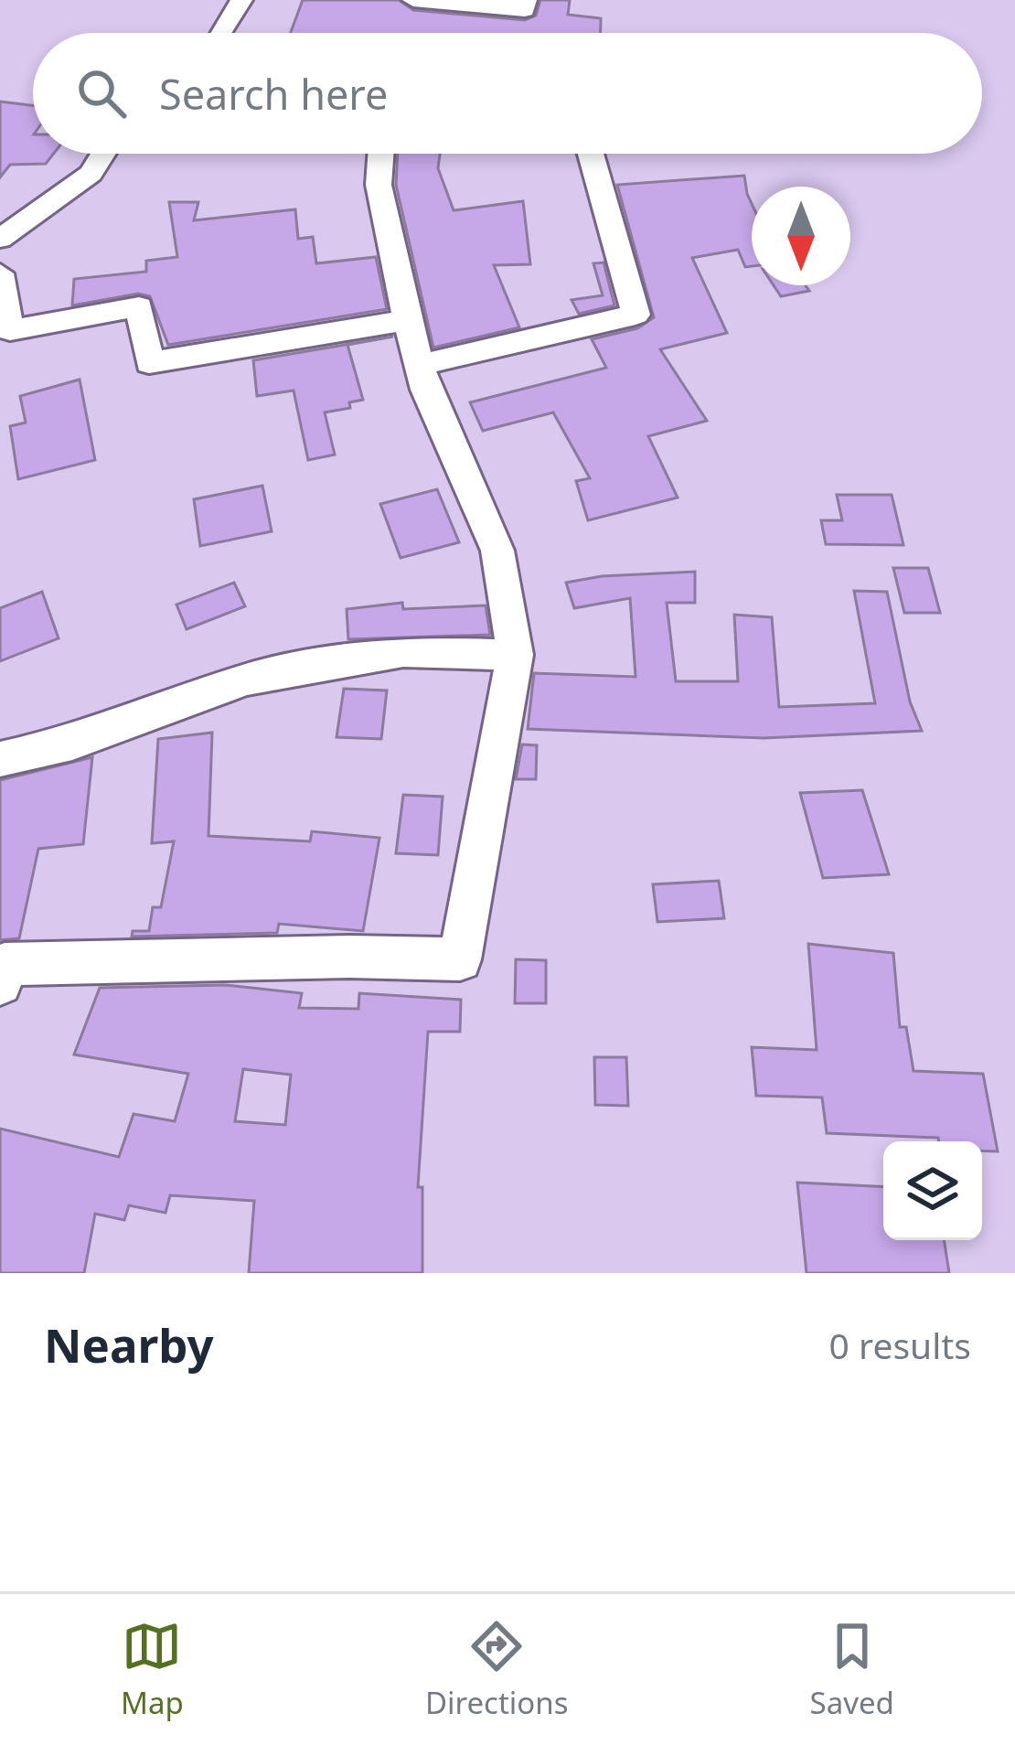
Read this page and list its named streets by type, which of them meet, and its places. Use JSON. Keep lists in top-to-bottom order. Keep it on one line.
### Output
{"north":"bottom","page":{"search":"Search here","heading":["Nearby","0 results"],"nav":["Map","Directions","Saved"]}}
